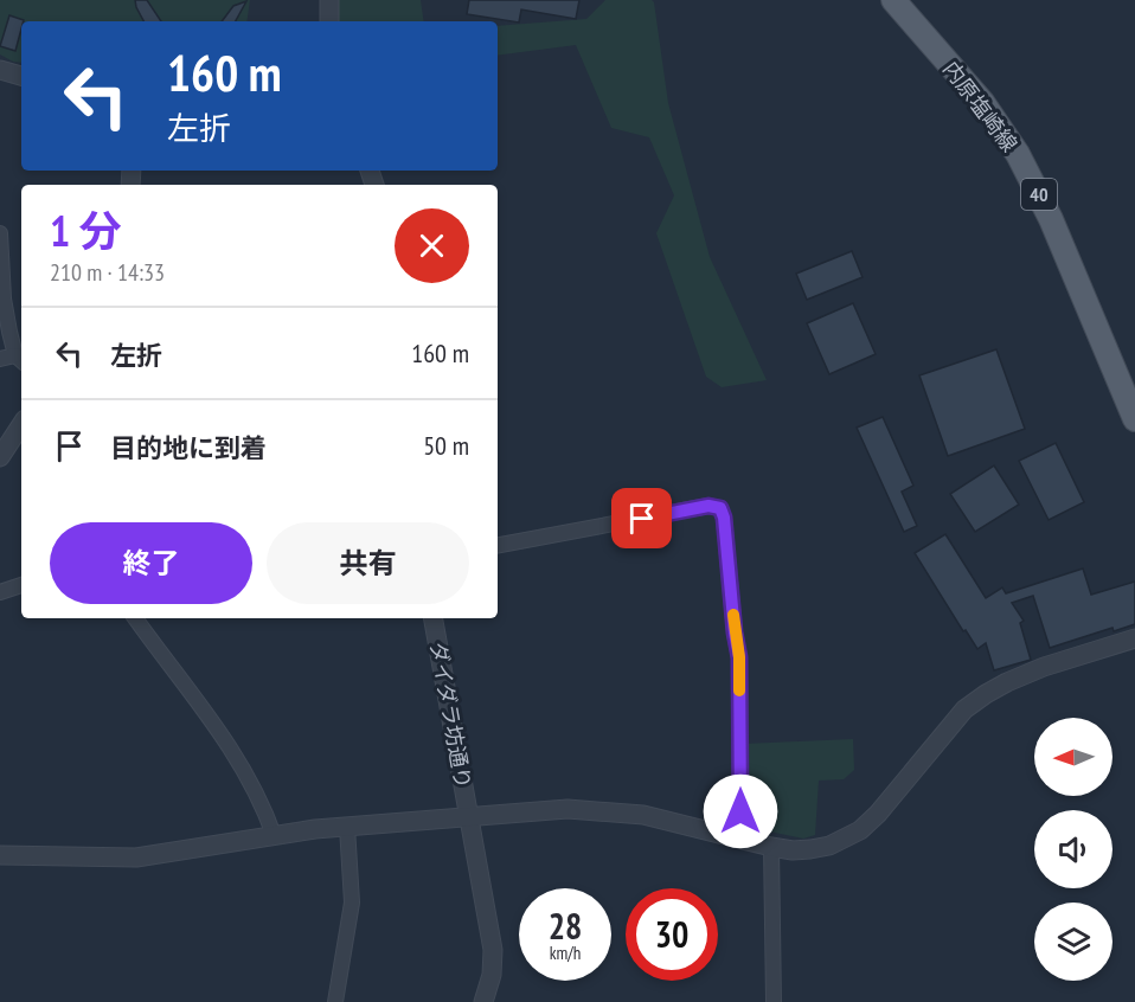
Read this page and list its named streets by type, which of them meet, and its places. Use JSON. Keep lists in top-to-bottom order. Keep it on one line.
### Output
{"streets":{"main road":["内原塩崎線","40"],"street":["ダイダラ坊通り"]},"north":"left","page":{"turn":["160 m","左折"],"heading":["1 分","210 m · 14:33"],"list":[{"name":"左折","value":"160 m"},{"name":"目的地に到着","value":"50 m"}],"buttons":["終了","共有"],"speed":"28 km/h","limit":"30"}}
